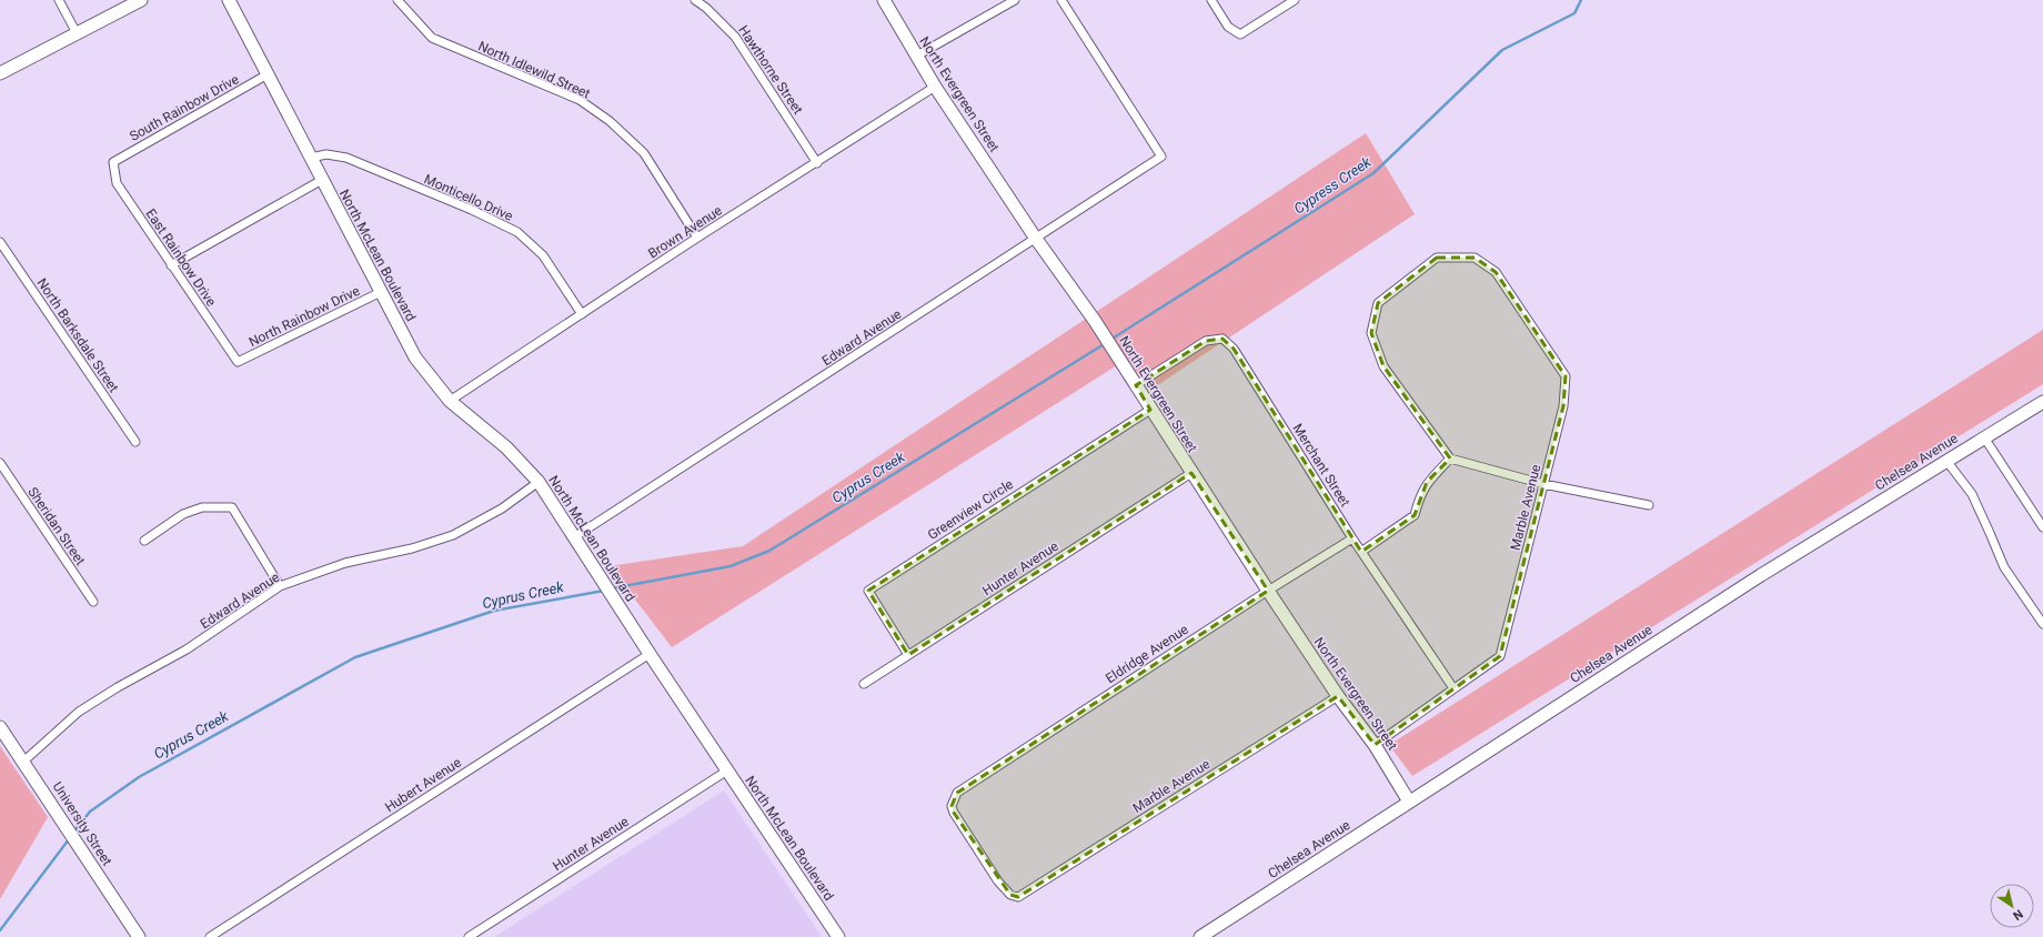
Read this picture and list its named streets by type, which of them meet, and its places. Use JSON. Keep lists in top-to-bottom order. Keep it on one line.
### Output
{"streets":{"main road":["North Evergreen Street","North McLean Boulevard","Chelsea Avenue","University Street"],"street":["North Idlewild Street","Hawthorne Street","South Rainbow Drive","Monticello Drive","Brown Avenue","East Rainbow Drive","North Rainbow Drive","North Barksdale Street","Edward Avenue","Merchant Street","Marble Avenue","Greenview Circle","Sheridan Street","Hunter Avenue","Eldridge Avenue","Hubert Avenue"]},"crossings":[["North Idlewild Street","Brown Avenue"],["Hawthorne Street","Brown Avenue"],["North Evergreen Street","Brown Avenue"],["North Evergreen Street","Edward Avenue"],["North Evergreen Street","Chelsea Avenue"],["North Evergreen Street","Merchant Street"],["North Evergreen Street","Marble Avenue"],["North Evergreen Street","Greenview Circle"],["North Evergreen Street","Hunter Avenue"],["North Evergreen Street","Eldridge Avenue"],["South Rainbow Drive","North McLean Boulevard"],["South Rainbow Drive","East Rainbow Drive"],["Monticello Drive","Brown Avenue"],["Monticello Drive","North McLean Boulevard"],["Brown Avenue","North McLean Boulevard"],["North McLean Boulevard","North Rainbow Drive"],["North McLean Boulevard","Edward Avenue"],["North McLean Boulevard","Hunter Avenue"],["North McLean Boulevard","Hubert Avenue"],["East Rainbow Drive","North Rainbow Drive"],["Edward Avenue","University Street"],["Merchant Street","Marble Avenue"],["Merchant Street","Eldridge Avenue"],["Marble Avenue","Eldridge Avenue"],["Greenview Circle","Hunter Avenue"]],"water":["Cypress Creek","Cyprus Creek"],"north":"bottom right"}
